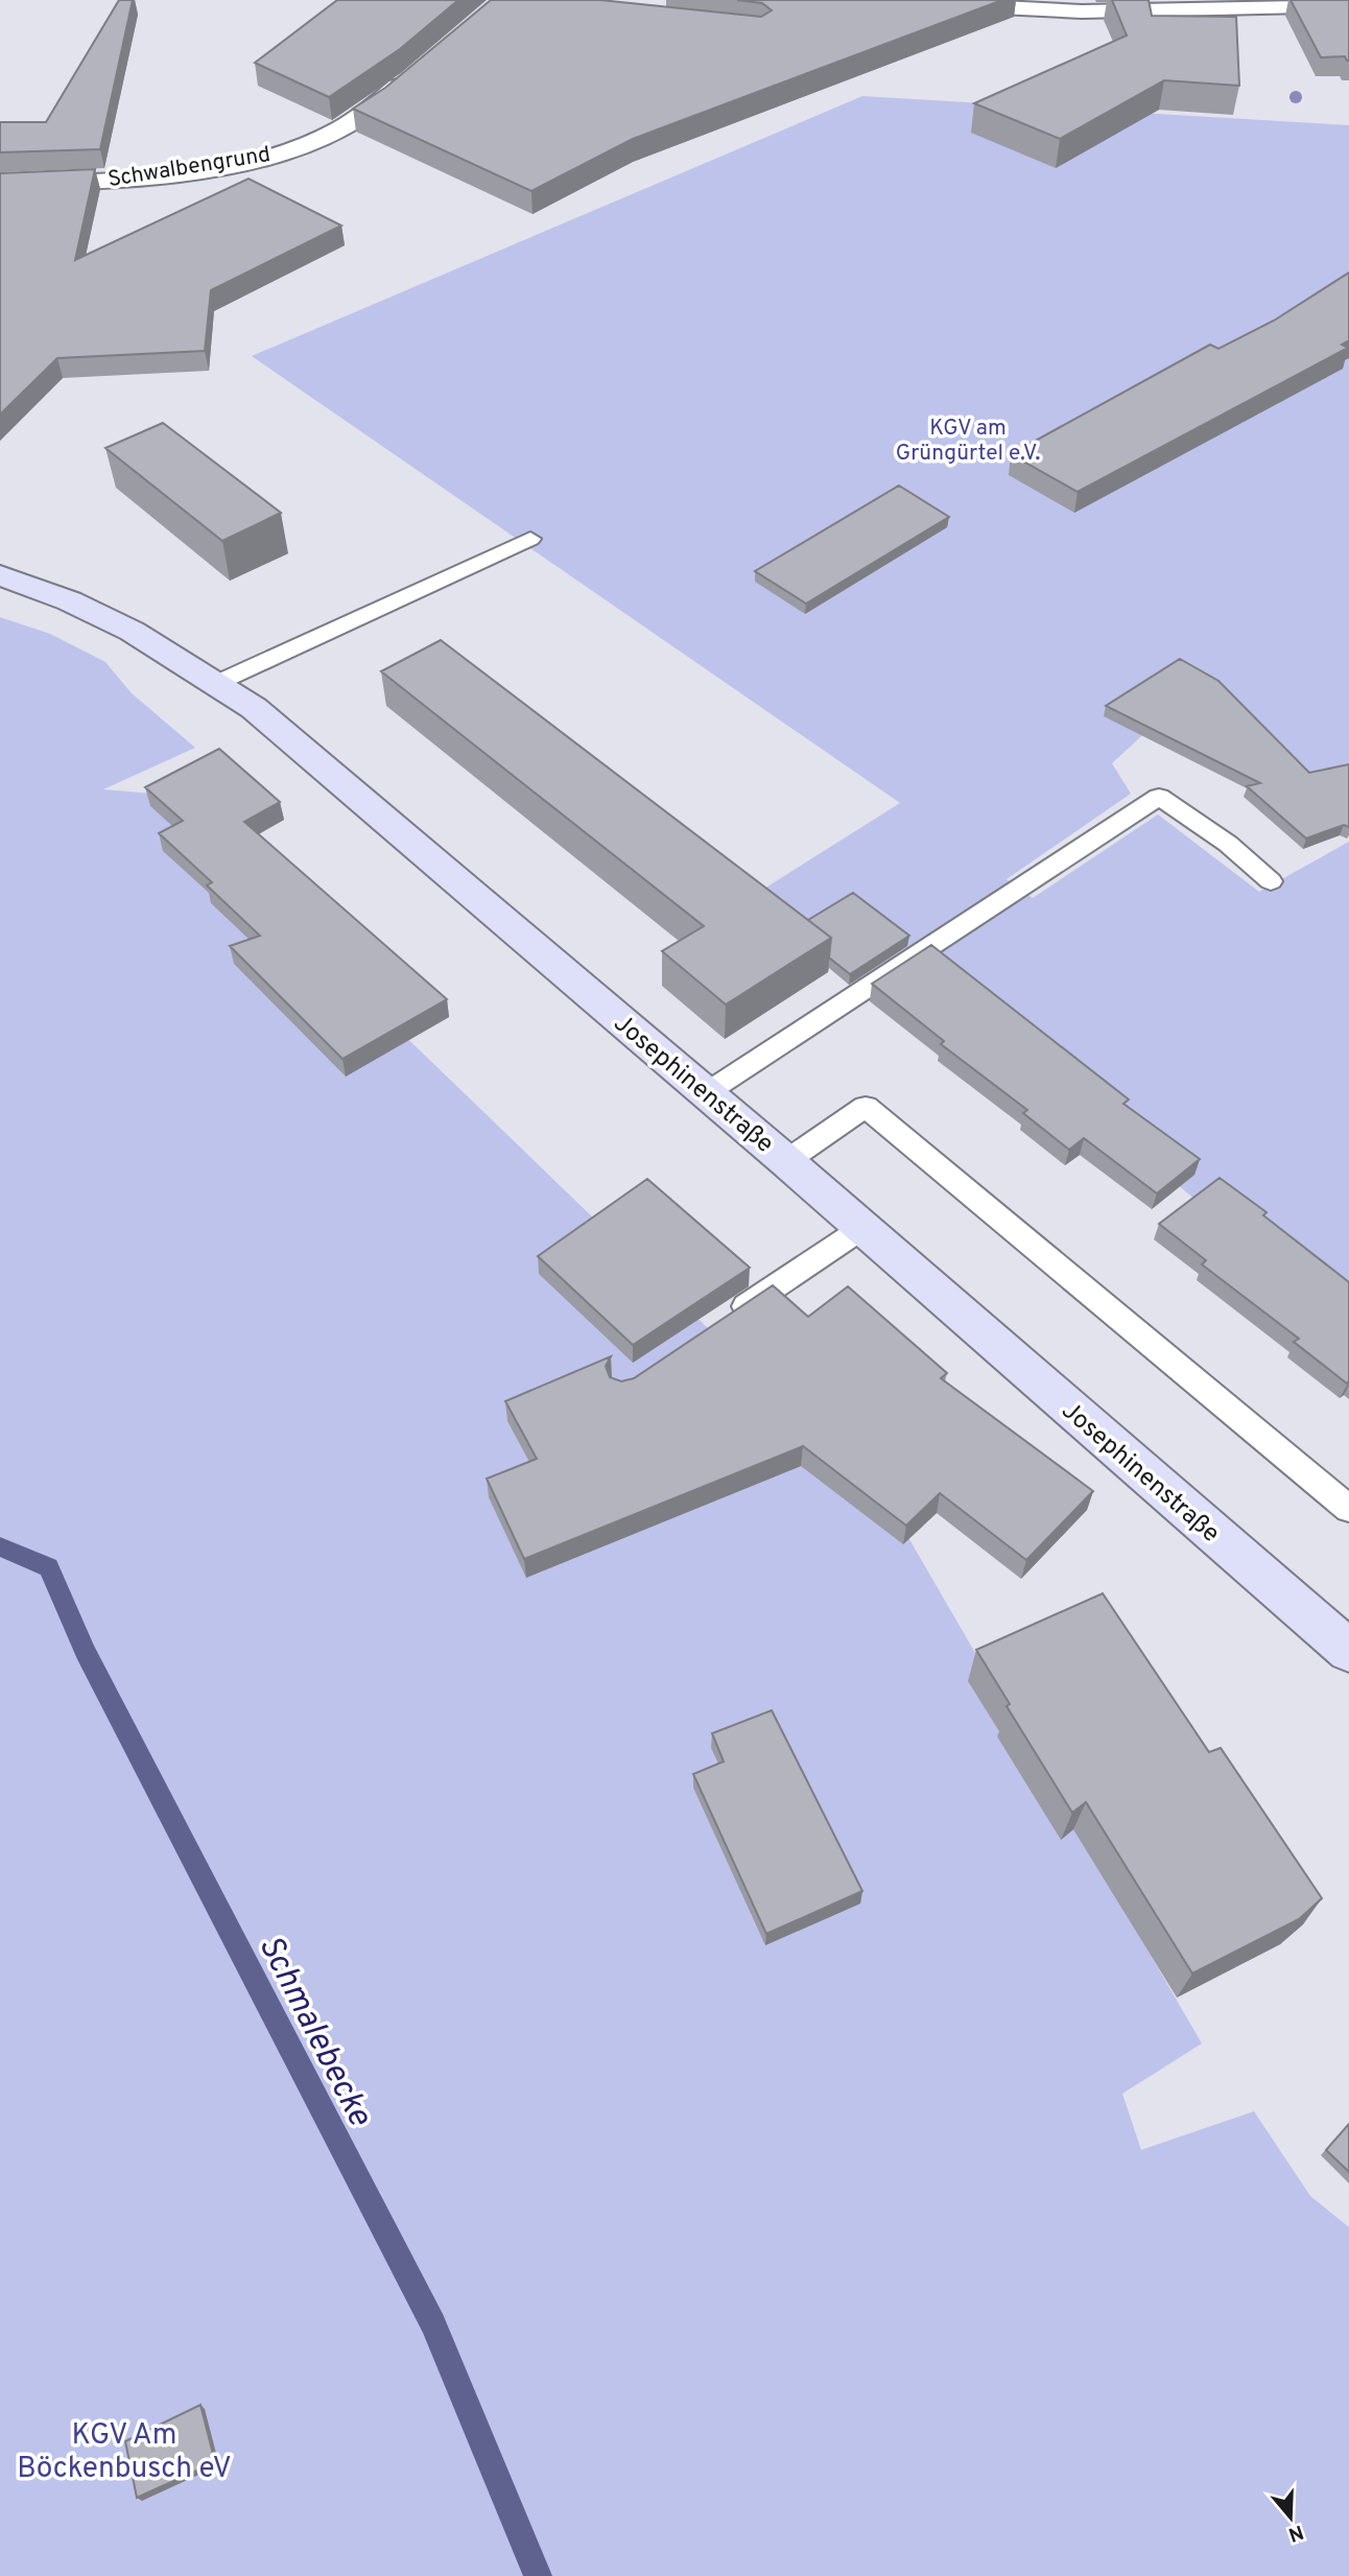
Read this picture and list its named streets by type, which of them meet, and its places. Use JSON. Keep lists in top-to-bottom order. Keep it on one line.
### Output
{"streets":{"street":["Schwalbengrund","Josephinenstraße"]},"water":["Schmalebecke"],"parks":["KGV am Grüngürtel e.V.","KGV Am Böckenbusch eV"],"north":"bottom"}
